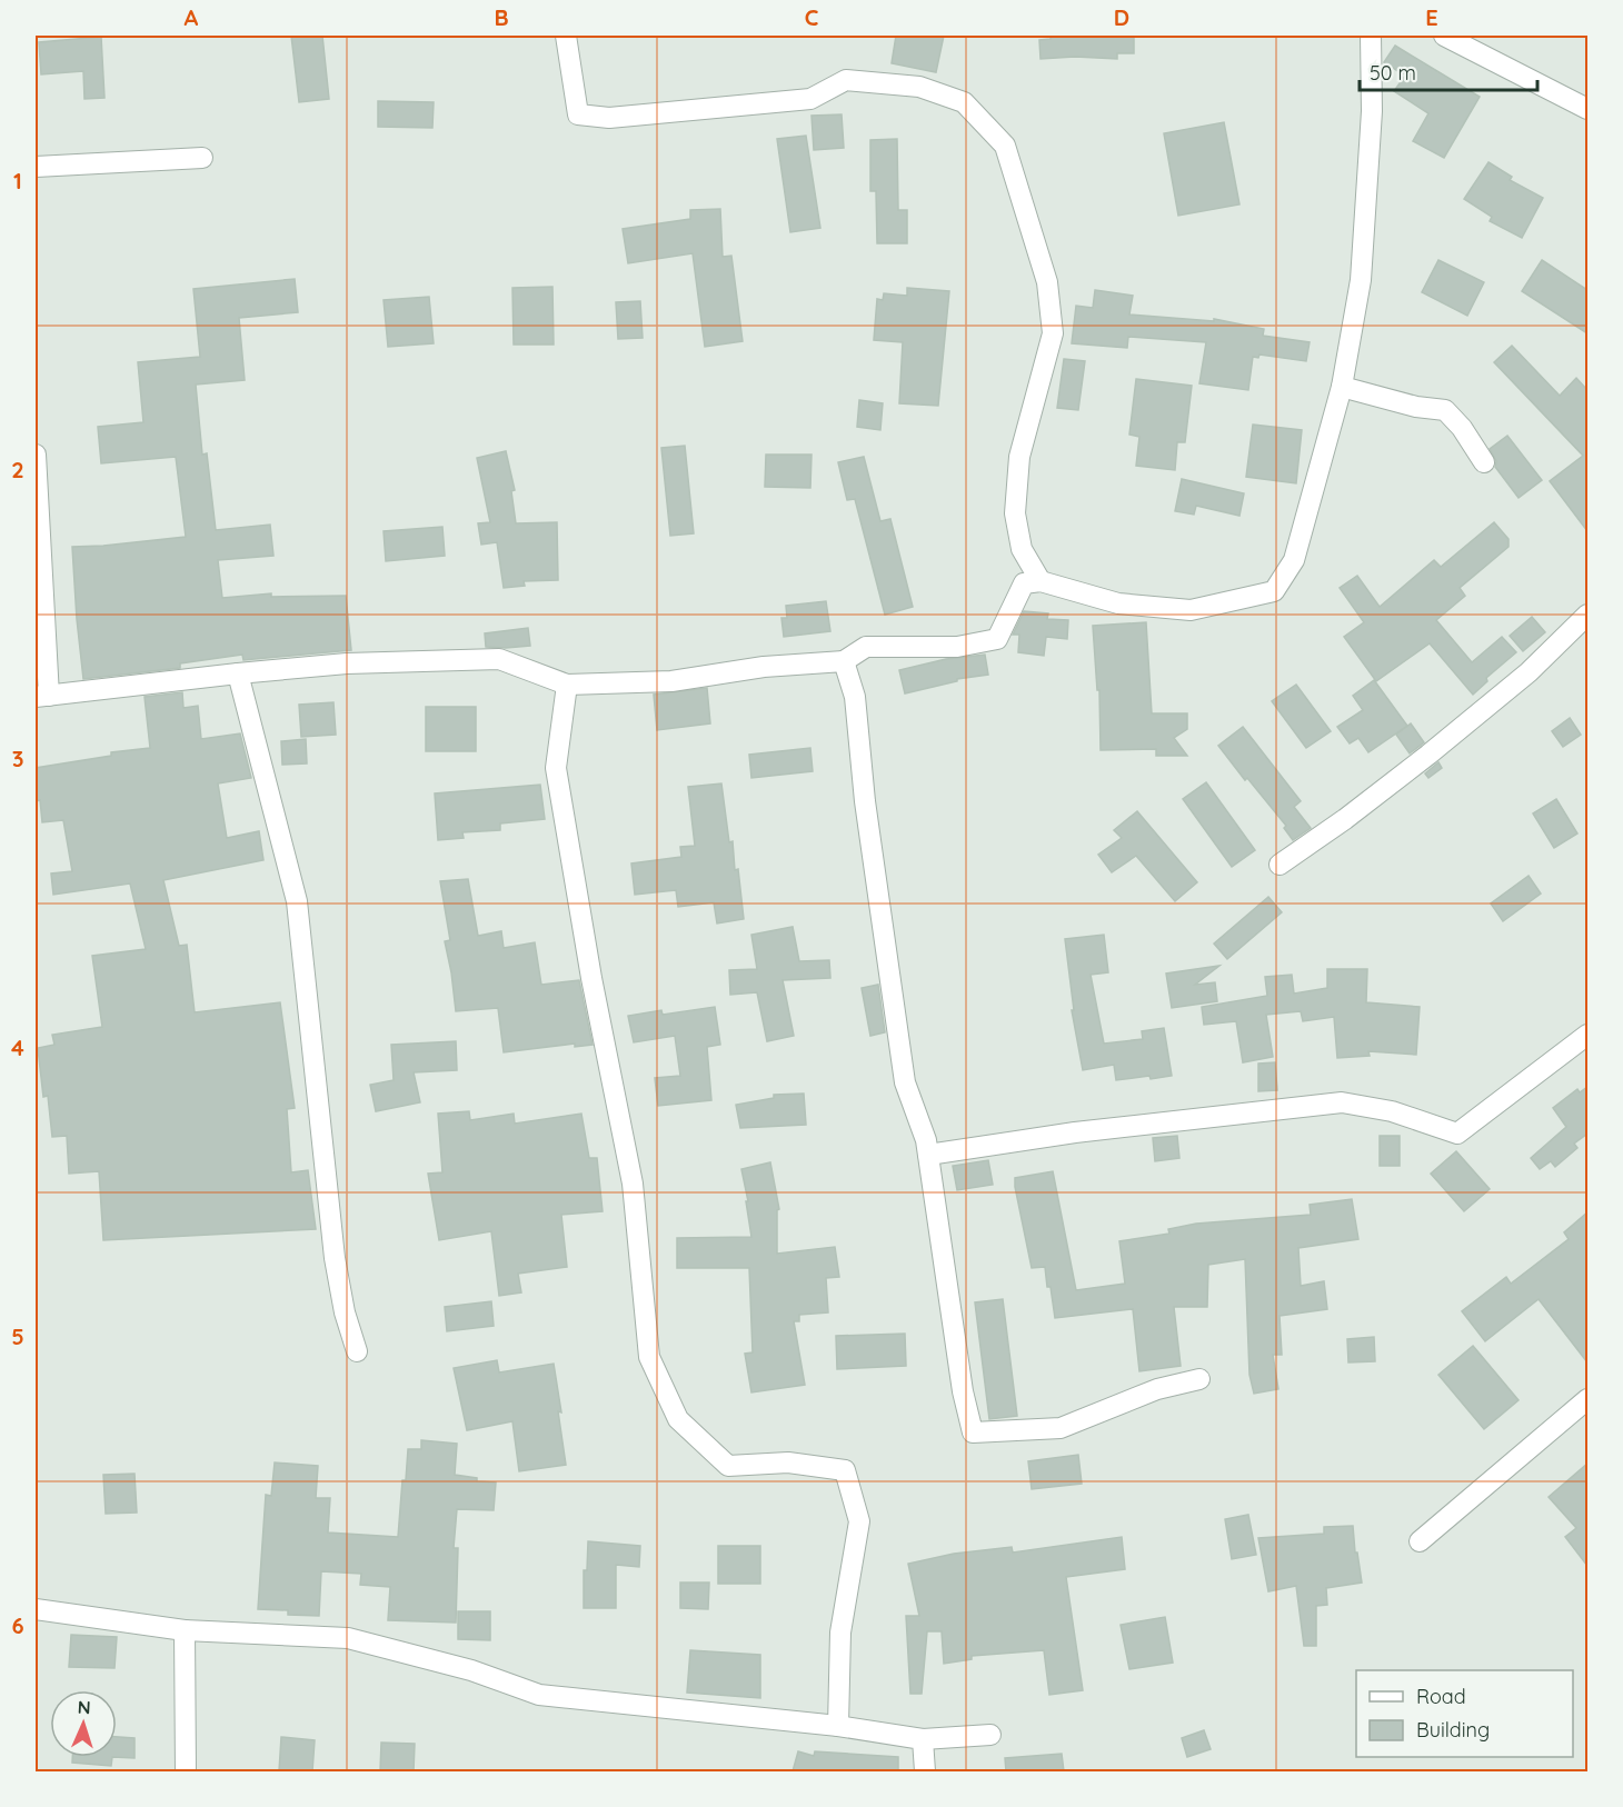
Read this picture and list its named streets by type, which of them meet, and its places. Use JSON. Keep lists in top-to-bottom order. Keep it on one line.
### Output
{"legend":["Road","Building"],"scale_bar":"50 m","north":"top","grid":{"columns":["A","B","C","D","E"],"rows":["1","2","3","4","5","6"]}}
